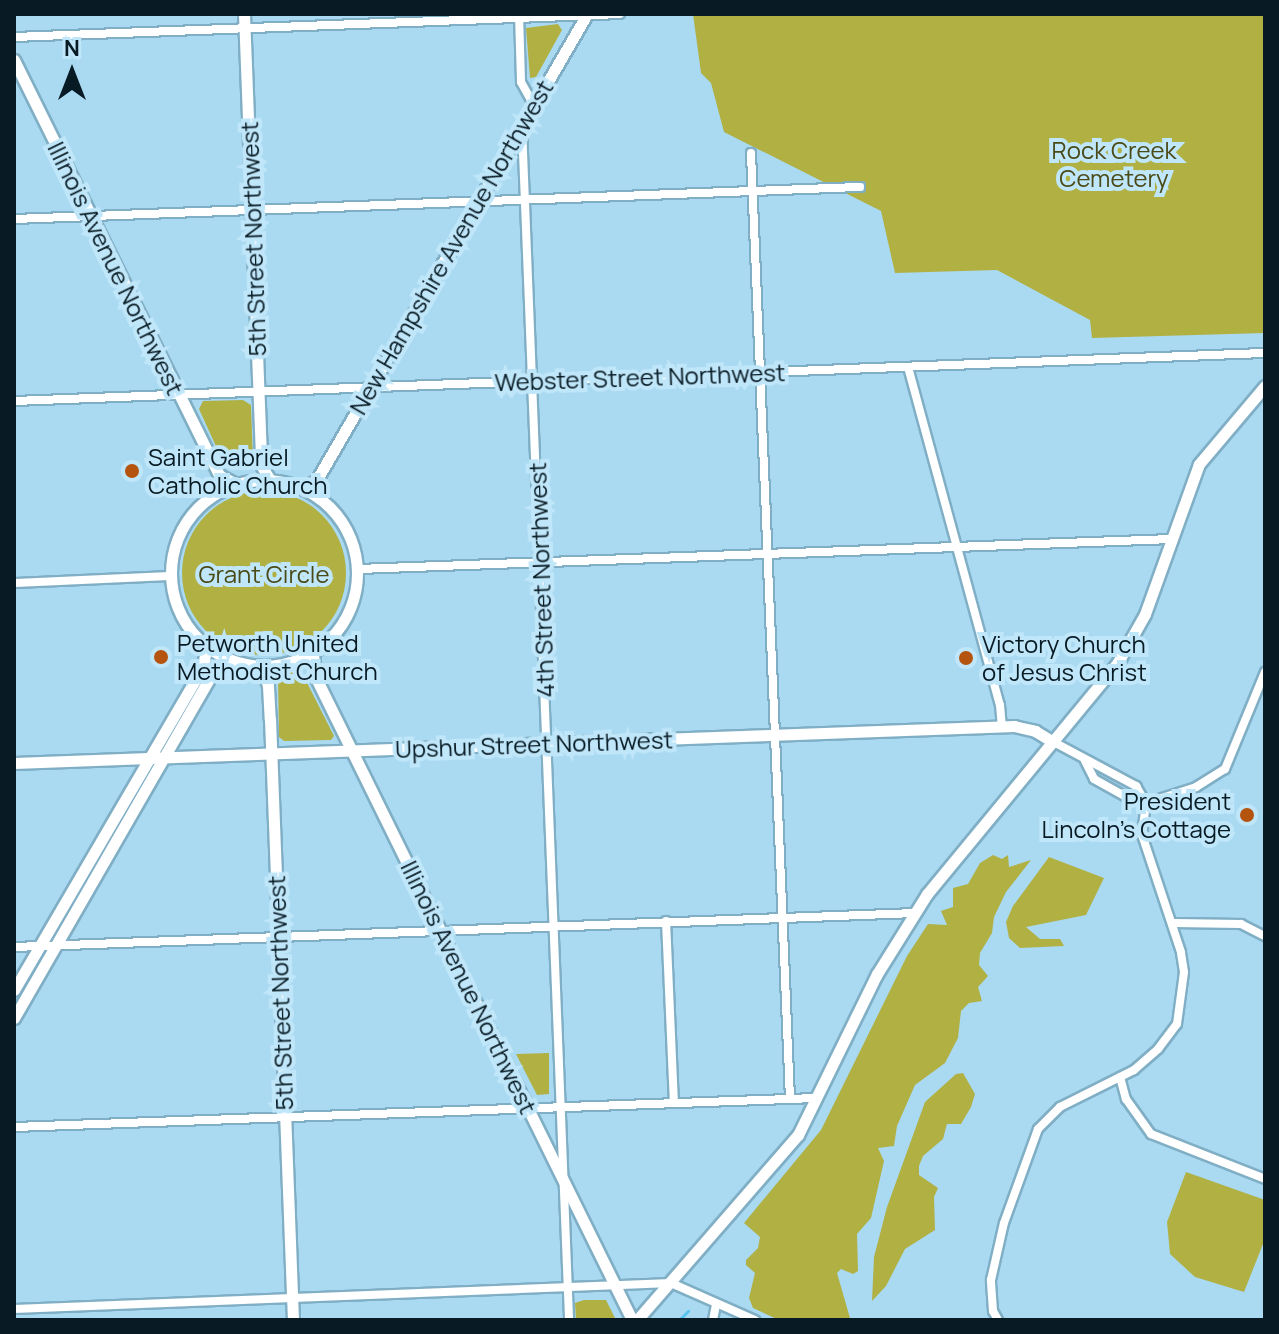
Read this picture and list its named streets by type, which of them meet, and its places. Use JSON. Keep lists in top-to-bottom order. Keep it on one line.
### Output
{"streets":{"street":["5th Street Northwest","New Hampshire Avenue Northwest","Illinois Avenue Northwest","Webster Street Northwest","4th Street Northwest","Upshur Street Northwest"]},"crossings":[["5th Street Northwest","Illinois Avenue Northwest"],["5th Street Northwest","Webster Street Northwest"],["5th Street Northwest","Upshur Street Northwest"],["New Hampshire Avenue Northwest","Webster Street Northwest"],["New Hampshire Avenue Northwest","4th Street Northwest"],["Illinois Avenue Northwest","Webster Street Northwest"],["Illinois Avenue Northwest","4th Street Northwest"],["Illinois Avenue Northwest","Upshur Street Northwest"],["Webster Street Northwest","4th Street Northwest"],["4th Street Northwest","Upshur Street Northwest"]],"parks":["Rock Creek Cemetery","Grant Circle"],"places":["Saint Gabriel Catholic Church","Petworth United Methodist Church","Victory Church of Jesus Christ","President Lincoln's Cottage"],"north":"top"}
